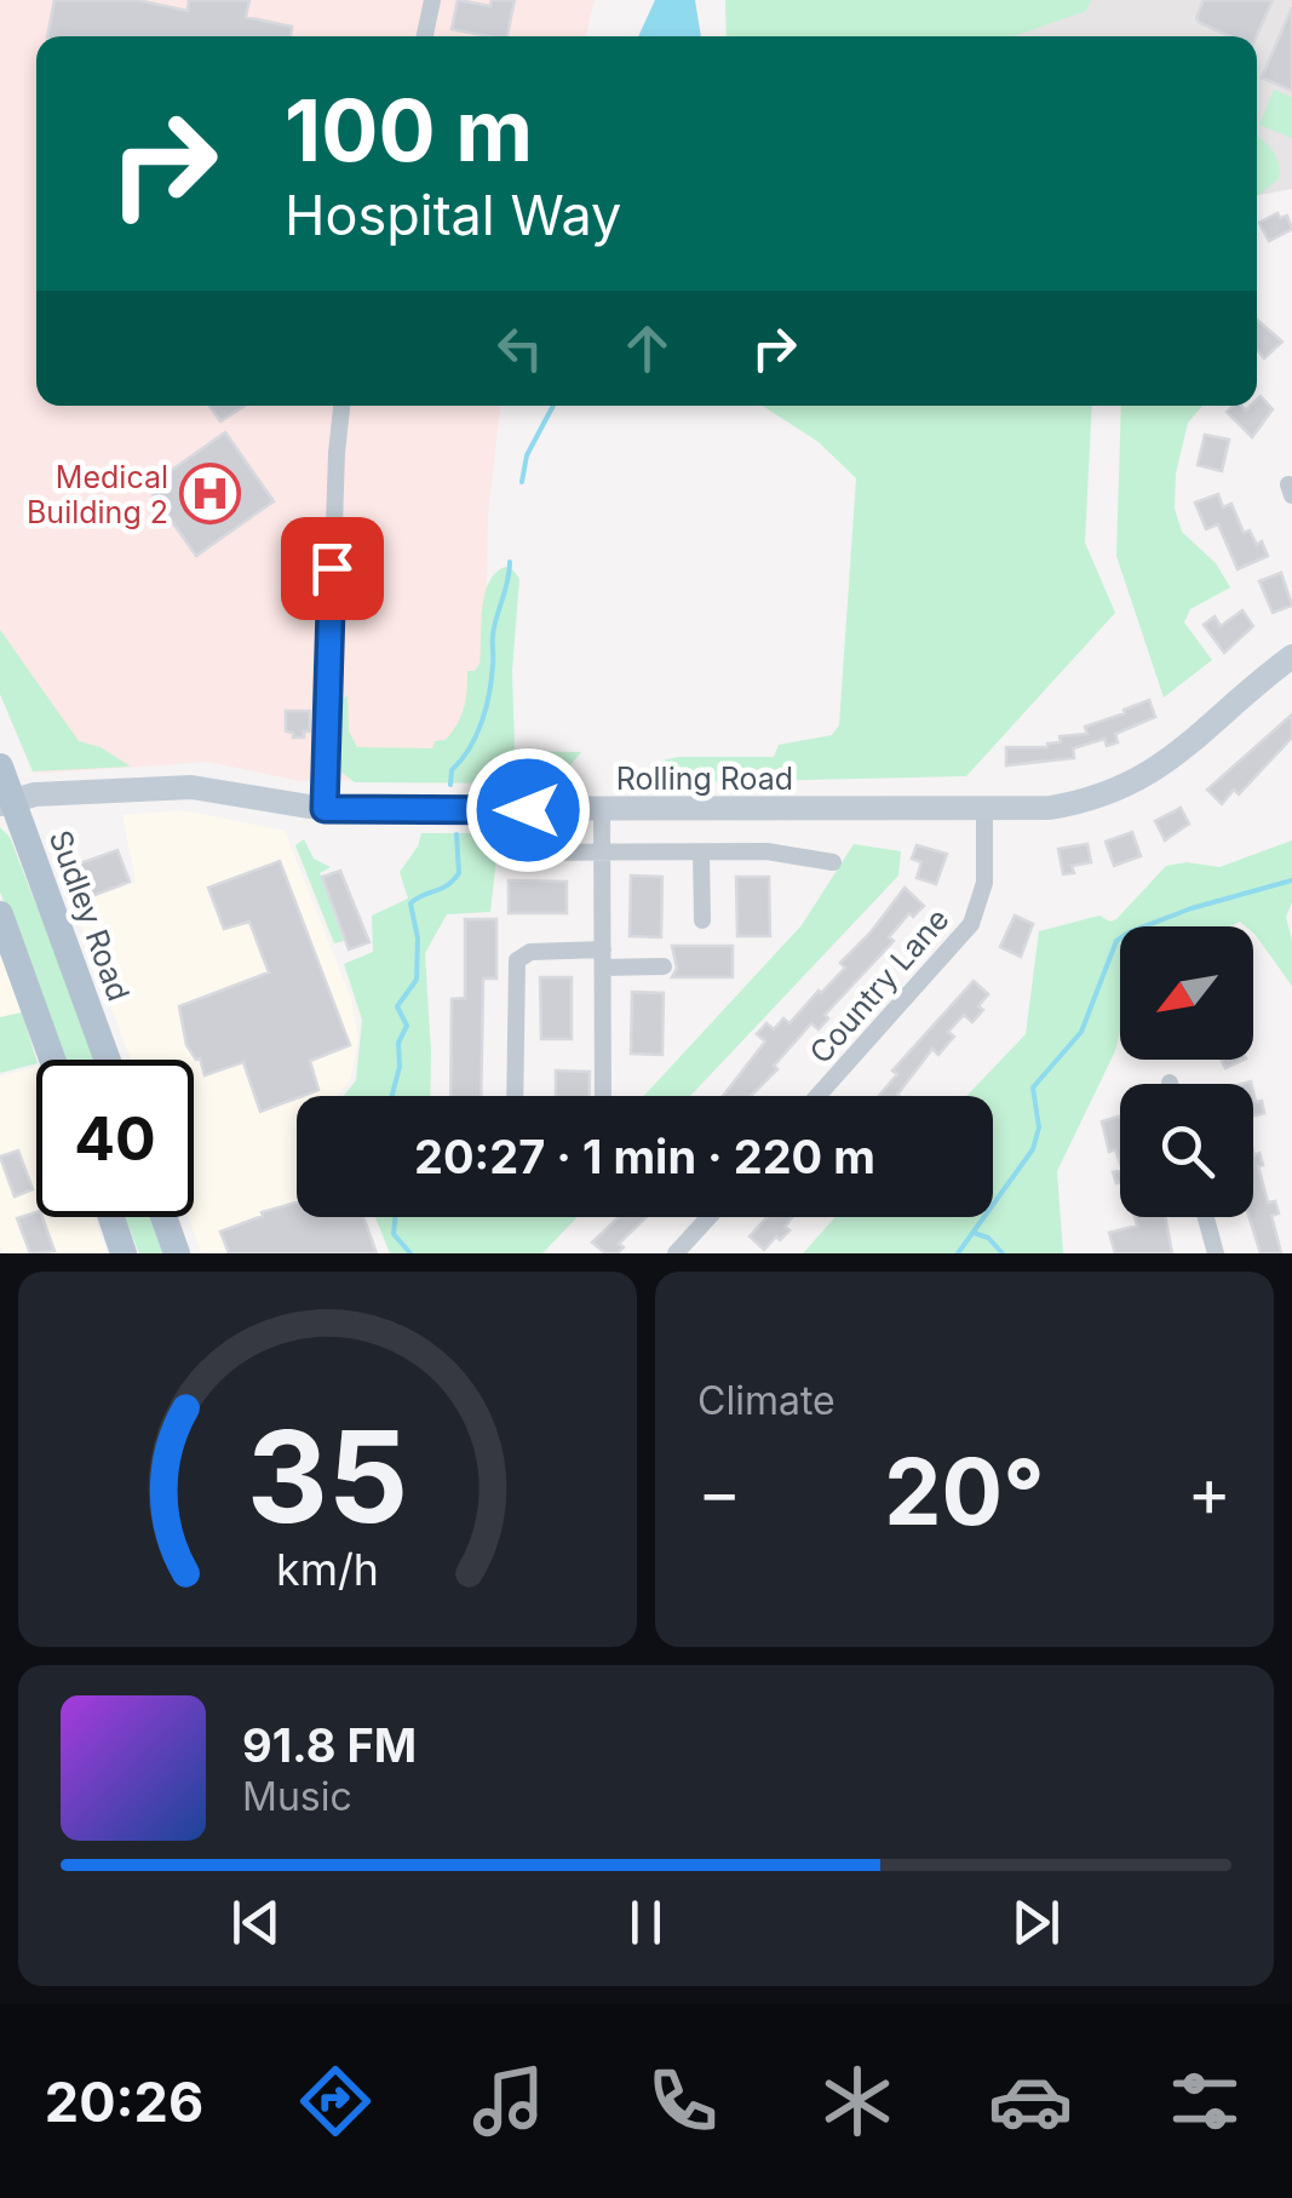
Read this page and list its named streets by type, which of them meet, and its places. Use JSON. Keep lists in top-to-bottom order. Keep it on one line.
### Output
{"streets":{"main road":["Sudley Road"],"street":["Rolling Road","Country Lane"]},"crossings":[["Rolling Road","Sudley Road"],["Rolling Road","Country Lane"]],"places":{"hospital":["Medical Building 2"]},"north":"bottom left","page":{"turn":["100 m","Hospital Way"],"limit":"40","trip":"20:27 · 1 min · 220 m","tile":"Climate","heat":["−","20°","+"],"song":["91.8 FM","Music"],"tabs":"20:26","gauge":["35","km/h"]}}
